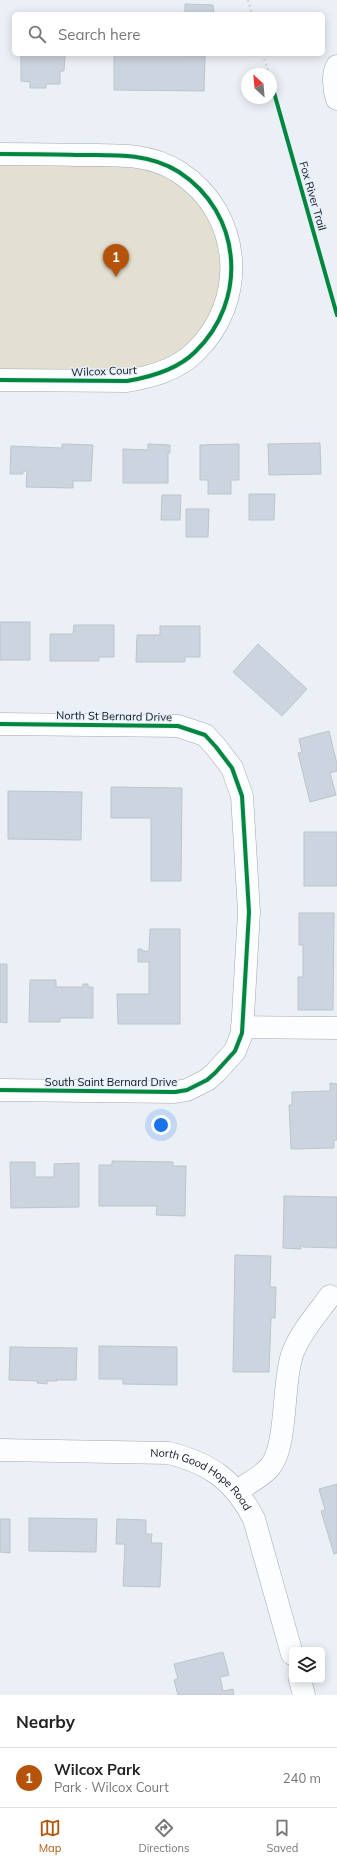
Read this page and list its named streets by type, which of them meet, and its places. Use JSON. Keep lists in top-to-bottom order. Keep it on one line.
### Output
{"streets":{"street":["Wilcox Court","North St Bernard Drive","South Saint Bernard Drive","North Good Hope Road"],"cycle path":["Fox River Trail"]},"crossings":[["North St Bernard Drive","South Saint Bernard Drive"]],"north":"top left","page":{"search":"Search here","pins":"1","heading":"Nearby","list":[{"mark":"1","name":"Wilcox Park","note":"Park · Wilcox Court","value":"240 m"}],"nav":["Map","Directions","Saved"]}}
